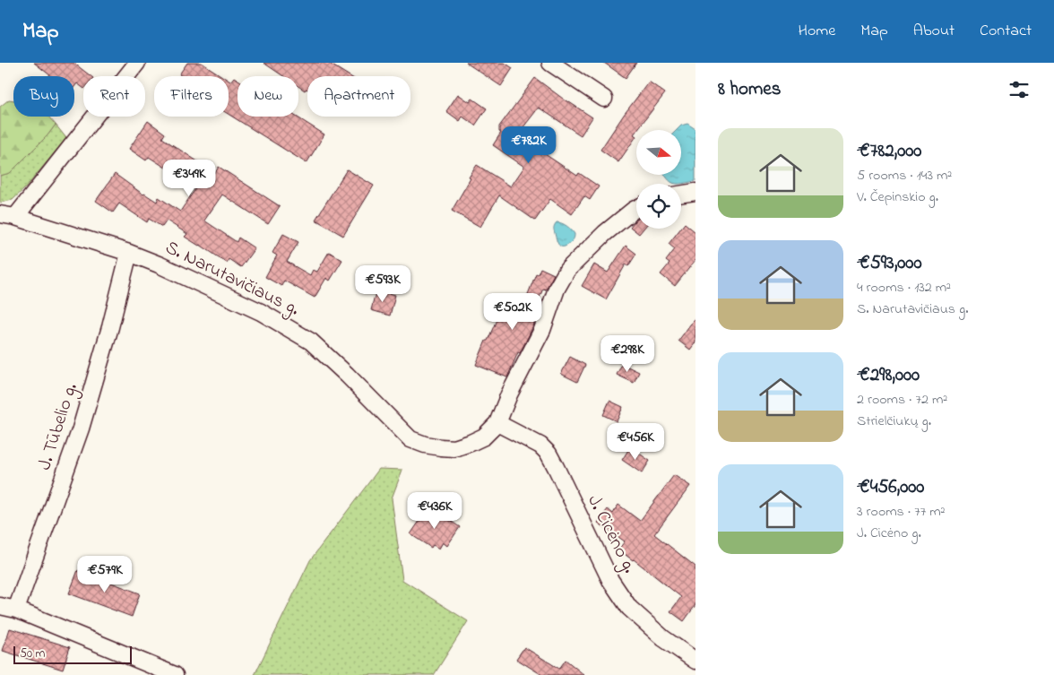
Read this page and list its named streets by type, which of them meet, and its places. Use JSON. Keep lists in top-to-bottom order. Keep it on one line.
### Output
{"streets":{"street":["S. Narutavičiaus g.","J. Tūbelio g.","J. Cicėno g."]},"crossings":[["S. Narutavičiaus g.","J. Tūbelio g."],["S. Narutavičiaus g.","J. Cicėno g."]],"scale_bar":"50 m","north":"right","page":{"header":"Map","nav":["Home","Map","About","Contact"],"heading":"8 homes","chip":["Buy","Rent","Filters","New","Apartment"],"list":[{"name":"€782,000","note":"5 rooms · 143 m² · V. Čepinskio g."},{"name":"€593,000","note":"4 rooms · 132 m² · S. Narutavičiaus g."},{"name":"€298,000","note":"2 rooms · 72 m² · Strielčiukų g."},{"name":"€456,000","note":"3 rooms · 77 m² · J. Cicėno g."}],"price":["€782K","€349K","€593K","€502K","€298K","€456K","€436K","€579K"],"scale":"50 m"}}
